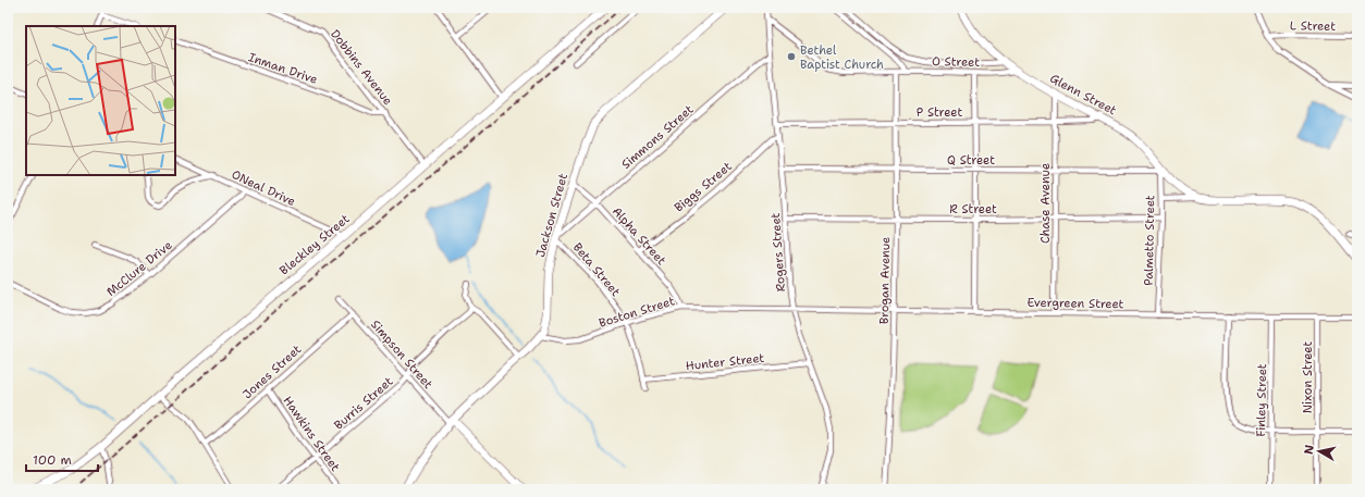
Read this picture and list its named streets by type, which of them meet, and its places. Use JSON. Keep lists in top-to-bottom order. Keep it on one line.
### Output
{"streets":{"street":["L Street","O Street","Dobbins Avenue","Inman Drive","Glenn Street","P Street","Simmons Street","Q Street","Biggs Street","ONeal Drive","Chase Avenue","R Street","Jackson Street","Alpha Street","Palmetto Street","Bleckley Street","Rogers Street","McClure Drive","Beta Street","Brogan Avenue","Evergreen Street","Boston Street","Simpson Street","Hunter Street","Jones Street","Nixon Street","Finley Street","Burris Street","Hawkins Street"]},"crossings":[["O Street","Glenn Street"],["O Street","Rogers Street"],["O Street","Brogan Avenue"],["Dobbins Avenue","Inman Drive"],["Dobbins Avenue","Bleckley Street"],["Glenn Street","P Street"],["Glenn Street","Q Street"],["Glenn Street","Chase Avenue"],["Glenn Street","Palmetto Street"],["P Street","Chase Avenue"],["P Street","Rogers Street"],["P Street","Brogan Avenue"],["Simmons Street","Jackson Street"],["Simmons Street","Alpha Street"],["Simmons Street","Rogers Street"],["Simmons Street","Beta Street"],["Q Street","Chase Avenue"],["Q Street","Palmetto Street"],["Q Street","Rogers Street"],["Q Street","Brogan Avenue"],["Biggs Street","Alpha Street"],["Biggs Street","Rogers Street"],["ONeal Drive","Bleckley Street"],["ONeal Drive","McClure Drive"],["Chase Avenue","R Street"],["Chase Avenue","Evergreen Street"],["R Street","Palmetto Street"],["R Street","Rogers Street"],["R Street","Brogan Avenue"],["Jackson Street","Alpha Street"],["Jackson Street","Beta Street"],["Jackson Street","Boston Street"],["Jackson Street","Simpson Street"],["Alpha Street","Boston Street"],["Palmetto Street","Evergreen Street"],["Rogers Street","Evergreen Street"],["Rogers Street","Boston Street"],["Rogers Street","Hunter Street"],["Beta Street","Boston Street"],["Beta Street","Hunter Street"],["Brogan Avenue","Evergreen Street"],["Evergreen Street","Boston Street"],["Evergreen Street","Nixon Street"],["Evergreen Street","Finley Street"],["Simpson Street","Jones Street"],["Simpson Street","Burris Street"],["Jones Street","Hawkins Street"],["Burris Street","Hawkins Street"]],"places":["Bethel Baptist Church"],"scale_bar":"100 m","north":"left"}
